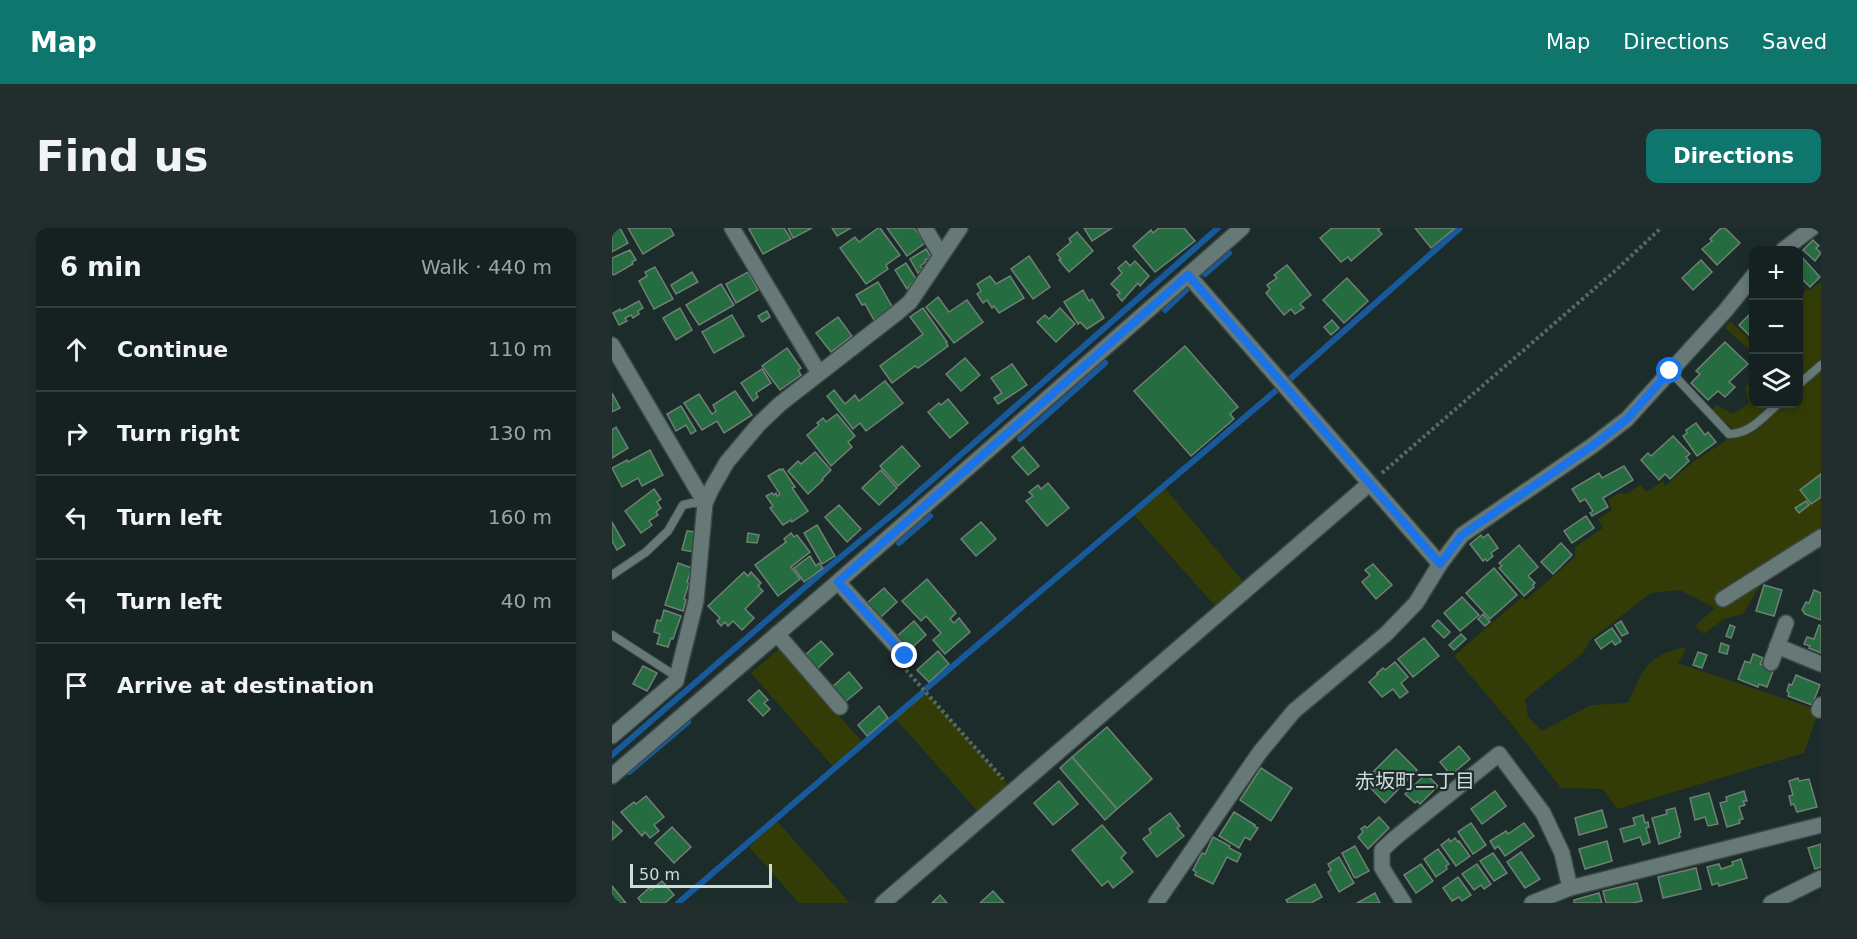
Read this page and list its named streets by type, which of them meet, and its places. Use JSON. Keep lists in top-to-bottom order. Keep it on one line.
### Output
{"districts":["赤坂町二丁目"],"scale_bar":"50 m","page":{"header":"Map","nav":["Map","Directions","Saved"],"buttons":"Directions","title":"Find us","heading":["6 min","Walk · 440 m"],"map_buttons":["+","−"],"list":[["Continue","110 m"],["Turn right","130 m"],["Turn left","160 m"],["Turn left","40 m"],"Arrive at destination"],"scale":"50 m"}}
